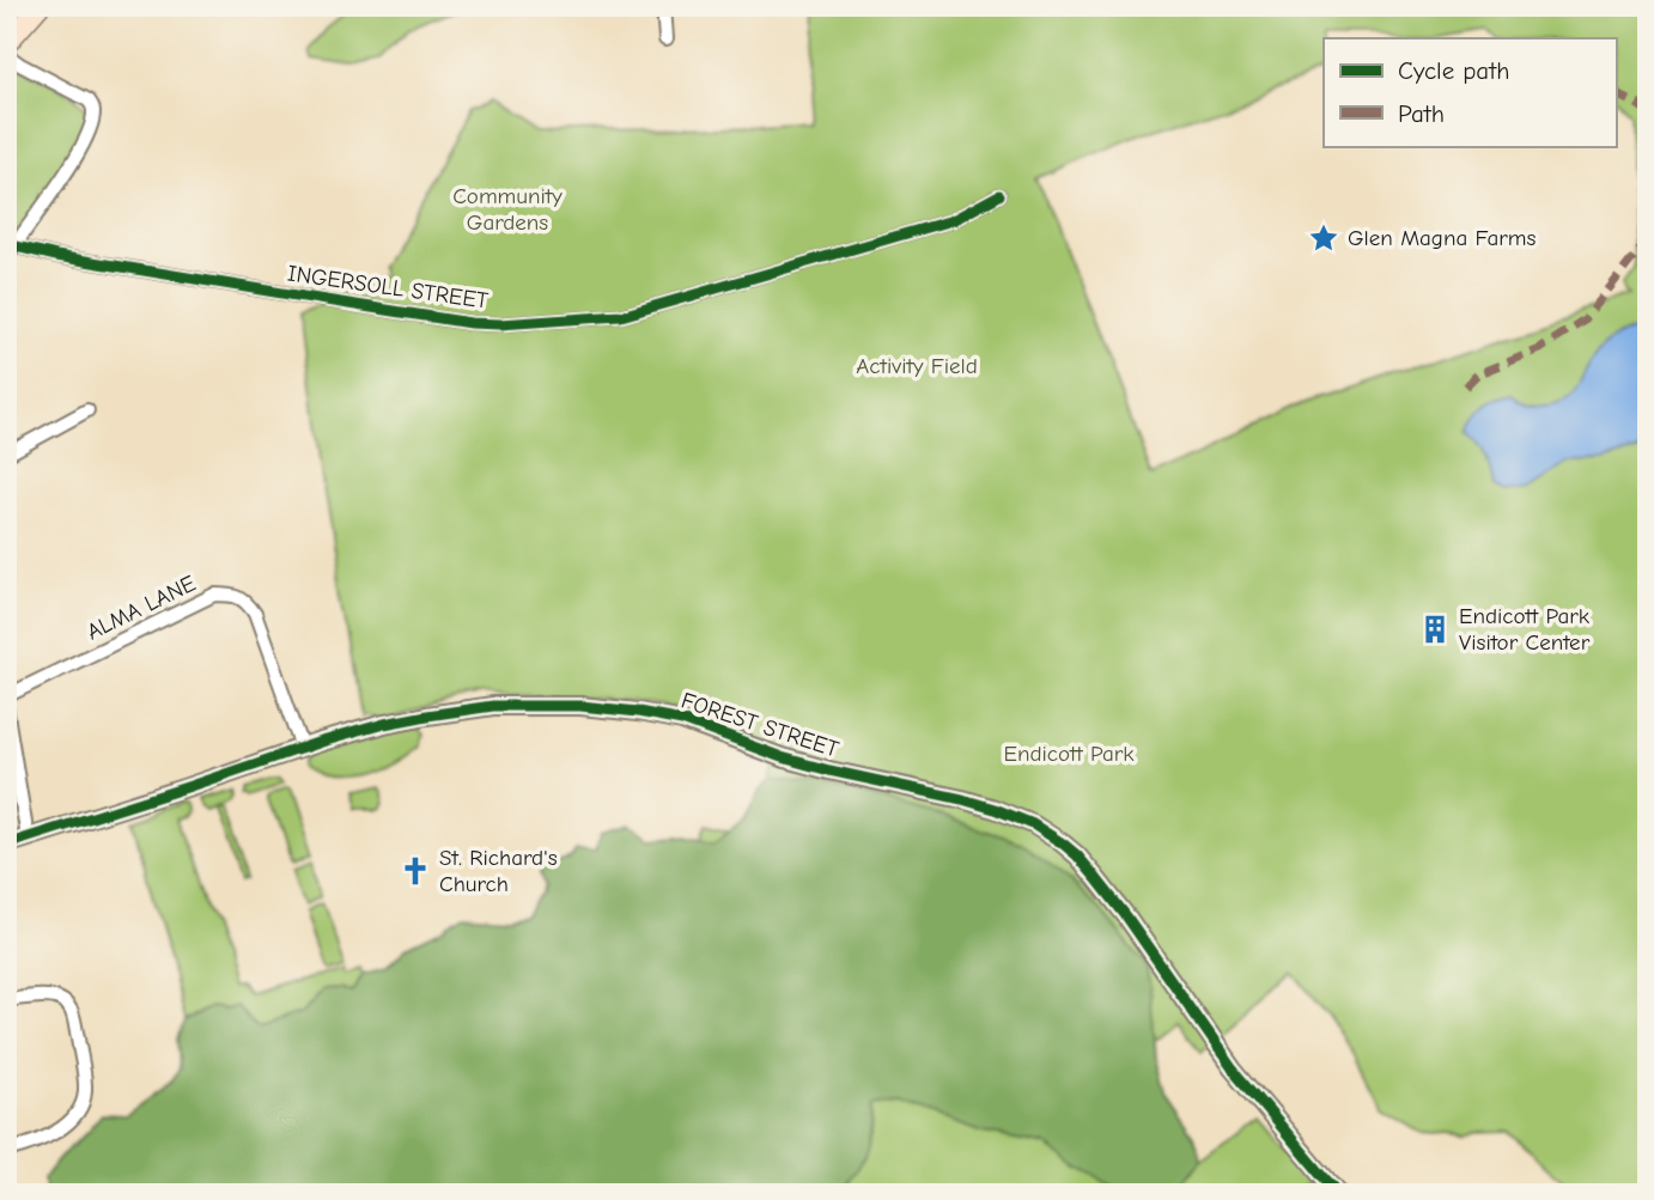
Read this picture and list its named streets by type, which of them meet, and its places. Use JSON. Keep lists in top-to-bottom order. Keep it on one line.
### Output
{"streets":{"street":["INGERSOLL STREET","ALMA LANE","FOREST STREET"]},"crossings":[["ALMA LANE","FOREST STREET"]],"parks":["Community Gardens","Activity Field","Endicott Park"],"places":{"place":["Glen Magna Farms"],"building":["Endicott Park Visitor Center"],"church":["St. Richard's Church"]},"legend":["Cycle path","Path"]}
